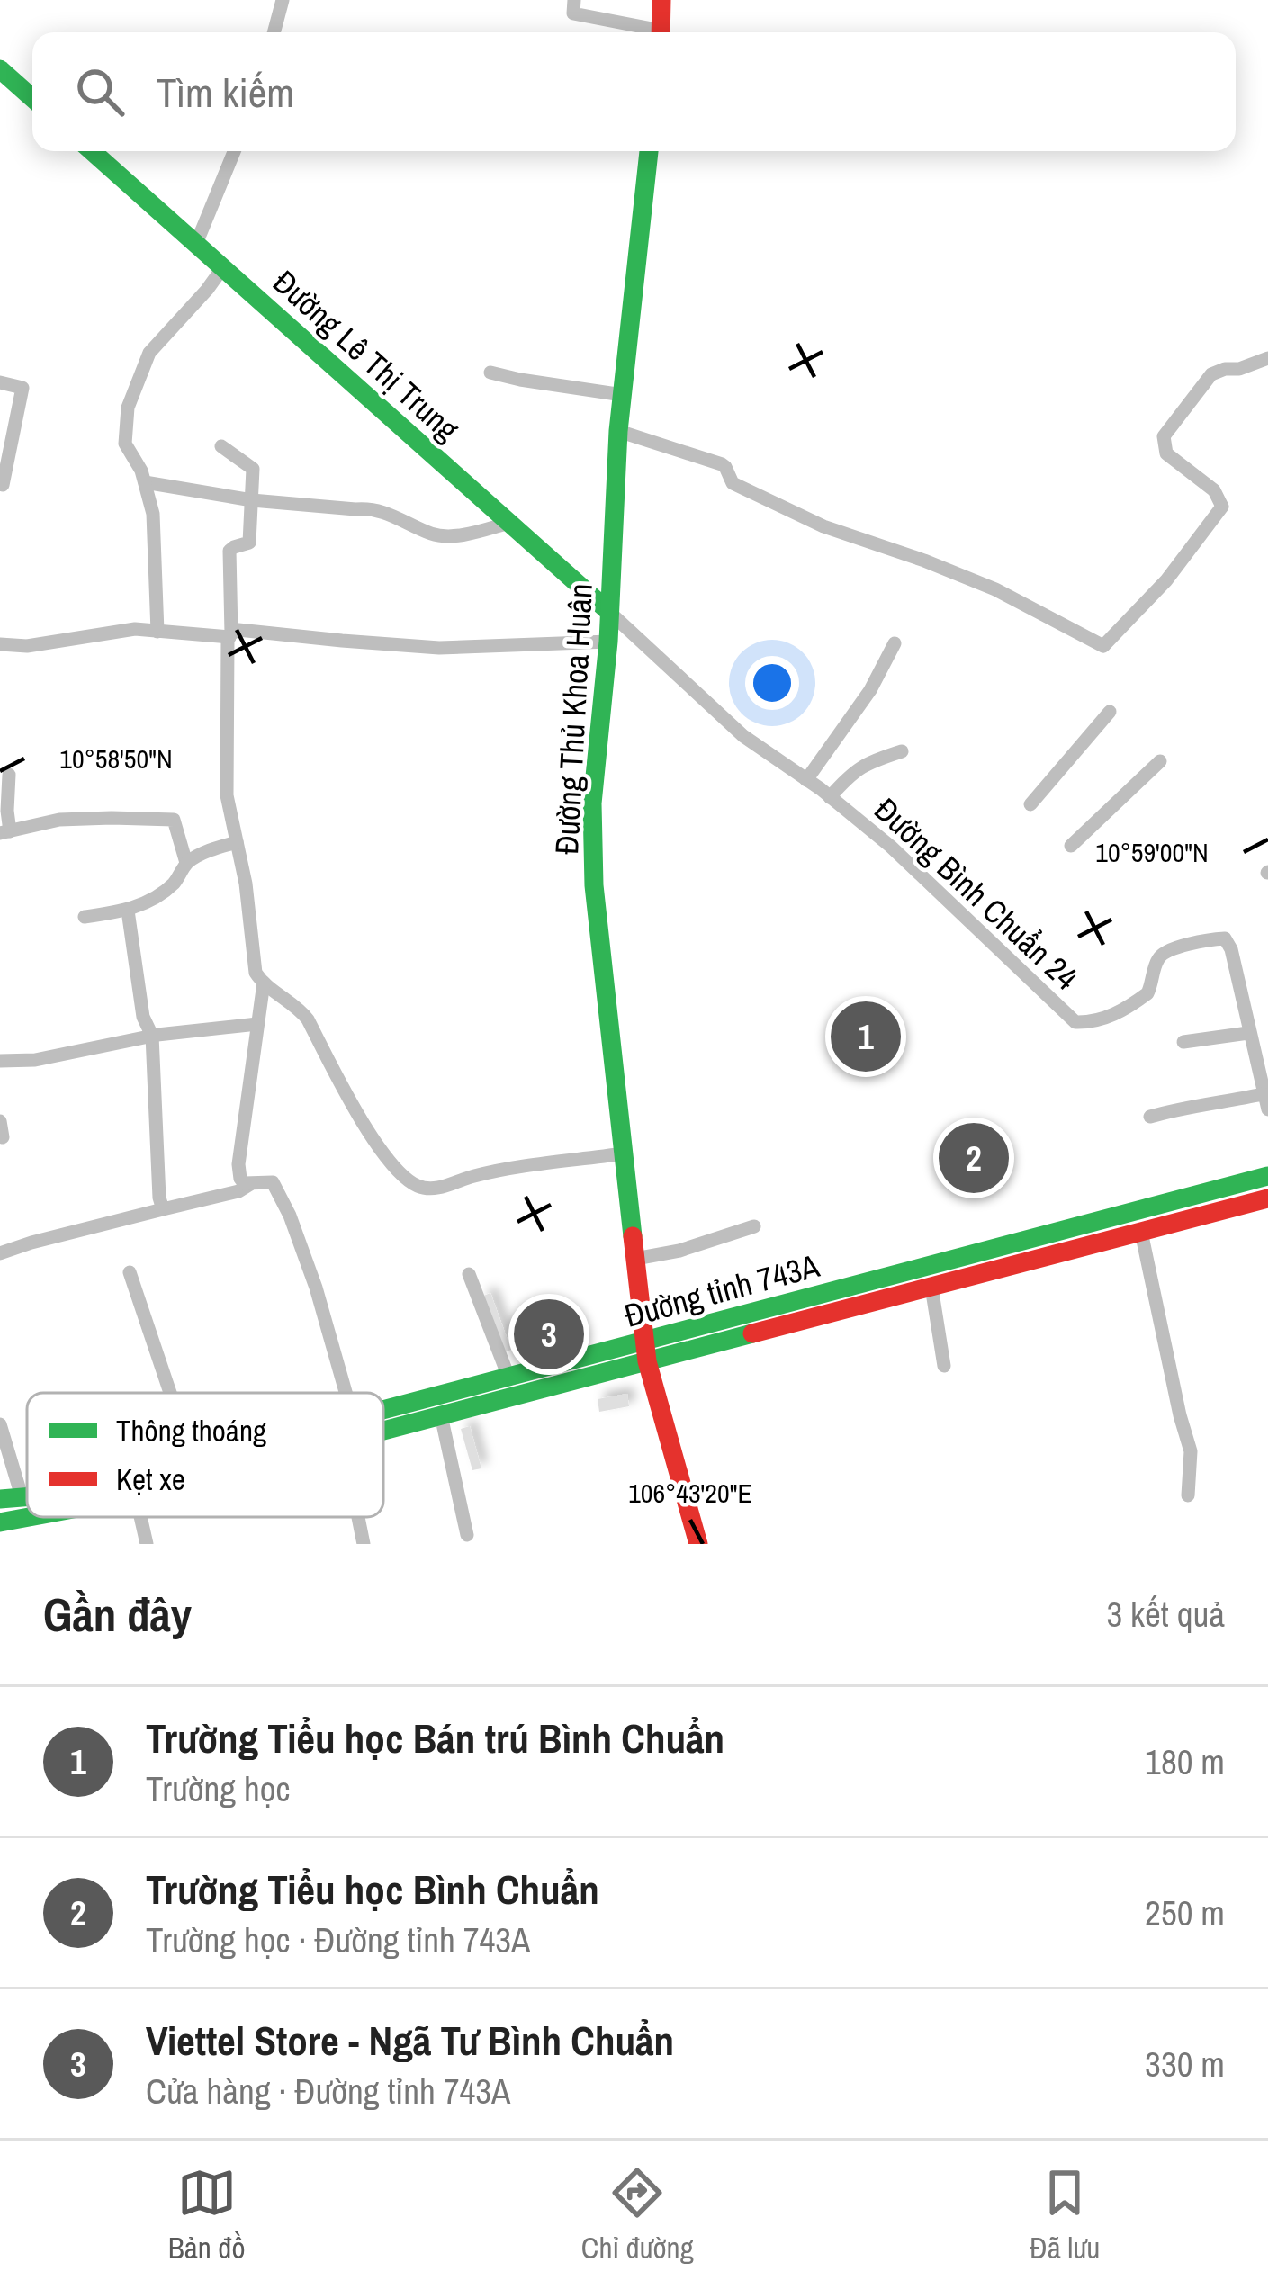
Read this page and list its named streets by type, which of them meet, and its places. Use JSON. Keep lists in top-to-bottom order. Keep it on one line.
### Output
{"streets":{"main road":["Đường Lê Thị Trung","Đường Thủ Khoa Huân","Đường tỉnh 743A"],"street":["Đường Bình Chuẩn 24"]},"crossings":[["Đường Lê Thị Trung","Đường Thủ Khoa Huân"],["Đường Lê Thị Trung","Đường Bình Chuẩn 24"],["Đường Thủ Khoa Huân","Đường Bình Chuẩn 24"],["Đường Thủ Khoa Huân","Đường tỉnh 743A"]],"legend":["Thông thoáng","Kẹt xe"],"page":{"search":"Tìm kiếm","pins":["1","2","3"],"heading":["Gần đây","3 kết quả"],"list":[{"mark":"1","name":"Trường Tiểu học Bán trú Bình Chuẩn","note":"Trường học","value":"180 m"},{"mark":"2","name":"Trường Tiểu học Bình Chuẩn","note":"Trường học · Đường tỉnh 743A","value":"250 m"},{"mark":"3","name":"Viettel Store - Ngã Tư Bình Chuẩn","note":"Cửa hàng · Đường tỉnh 743A","value":"330 m"}],"nav":["Bản đồ","Chỉ đường","Đã lưu"]},"coordinates":["10°58'50\"N","10°59'00\"N","106°43'20\"E"]}
